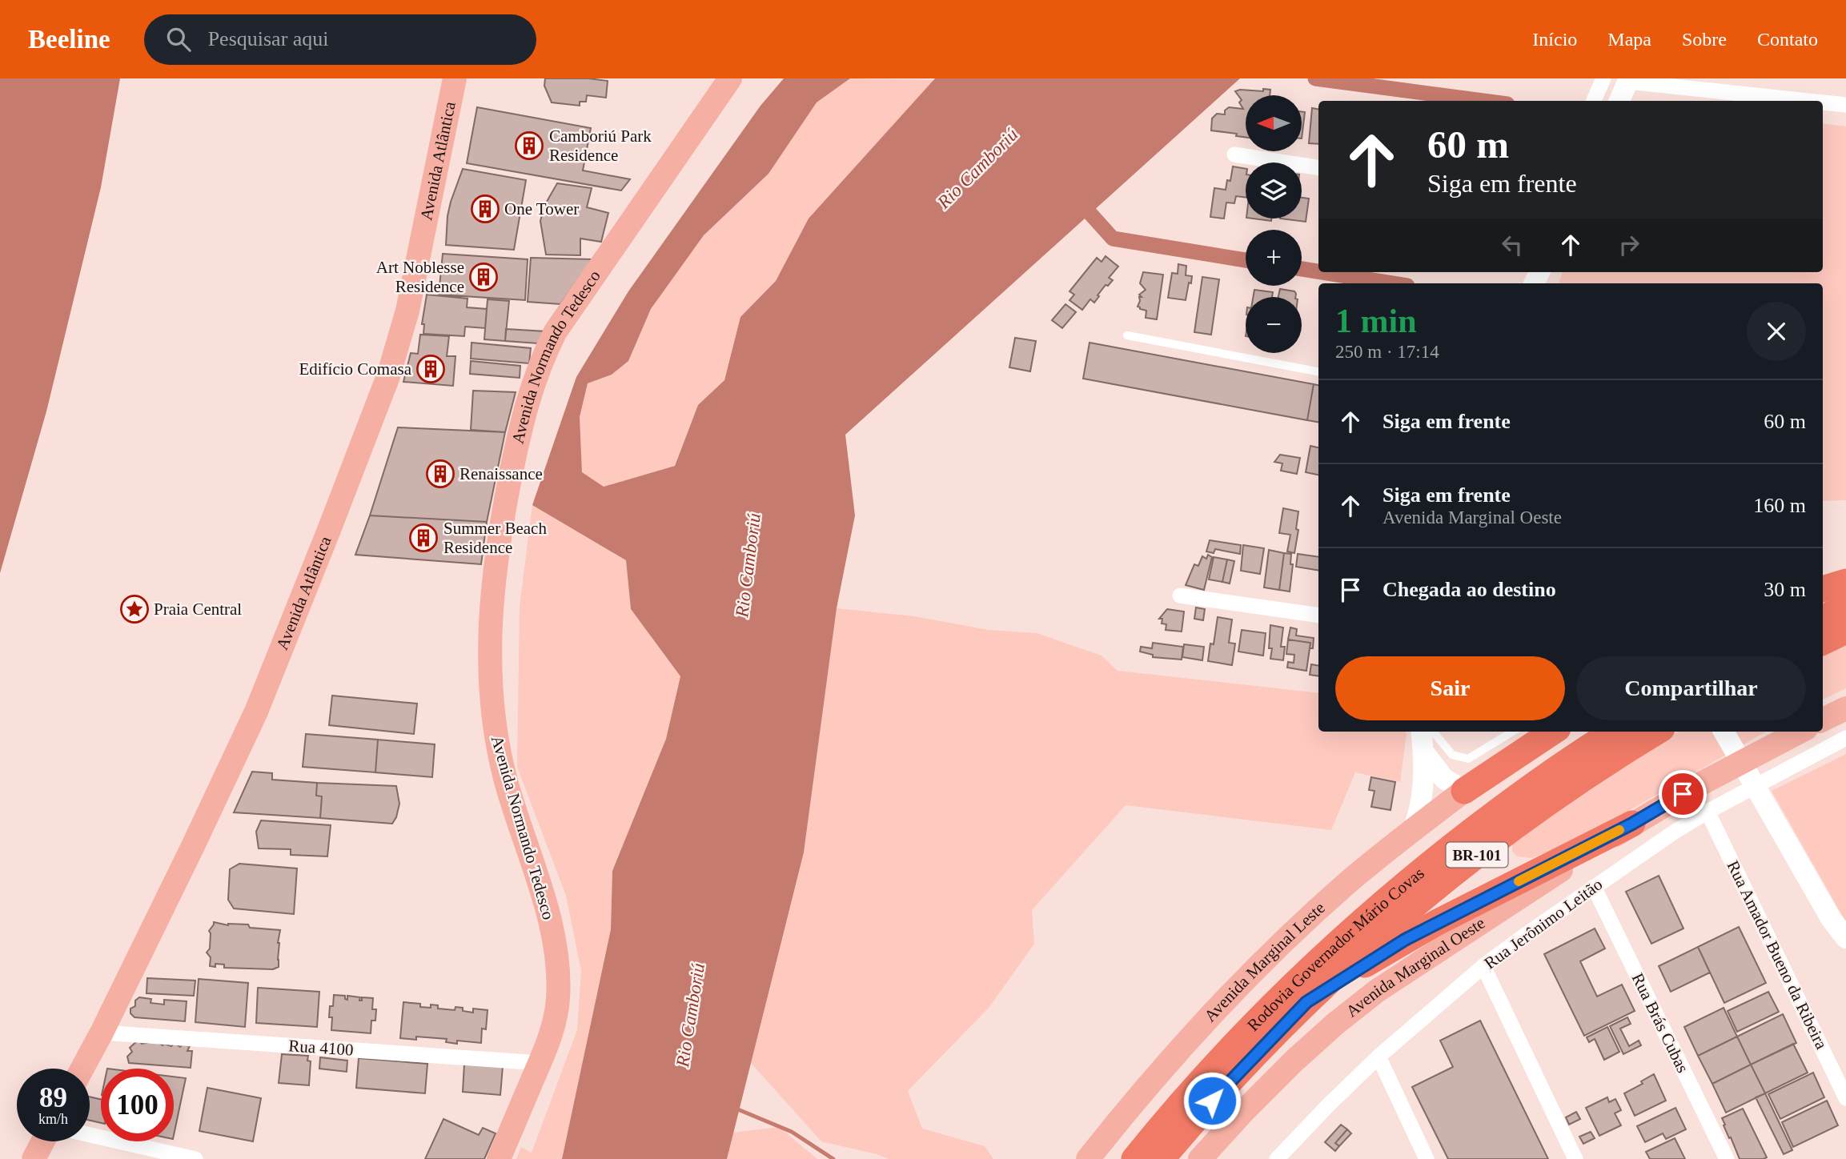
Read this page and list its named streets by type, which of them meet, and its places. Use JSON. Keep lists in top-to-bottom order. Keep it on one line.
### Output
{"streets":{"highway":["BR-101","Rodovia Governador Mário Covas"],"main road":["Avenida Atlântica","Avenida Normando Tedesco","Avenida Marginal Leste","Avenida Marginal Oeste"],"street":["Rua Jerônimo Leitão","Rua Amador Bueno da Ribeira","Rua Brás Cubas","Rua 4100"]},"crossings":[["Avenida Atlântica","Rua 4100"],["Avenida Normando Tedesco","Rua 4100"],["Rua Jerônimo Leitão","Rua Amador Bueno da Ribeira"],["Rua Jerônimo Leitão","Rua Brás Cubas"]],"water":["Rio Camboriú"],"places":{"building":["Camboriú Park Residence","One Tower","Art Noblesse Residence","Edifício Comasa","Renaissance","Summer Beach Residence"],"place":["Praia Central"]},"north":"left","page":{"header":"Beeline","search":"Pesquisar aqui","nav":["Início","Mapa","Sobre","Contato"],"map_buttons":["+","−"],"turn":["60 m","Siga em frente"],"heading":["1 min","250 m · 17:14"],"list":[{"name":"Siga em frente","value":"60 m"},{"name":"Siga em frente","note":"Avenida Marginal Oeste","value":"160 m"},{"name":"Chegada ao destino","value":"30 m"}],"buttons":["Sair","Compartilhar"],"speed":"89 km/h","limit":"100"}}
